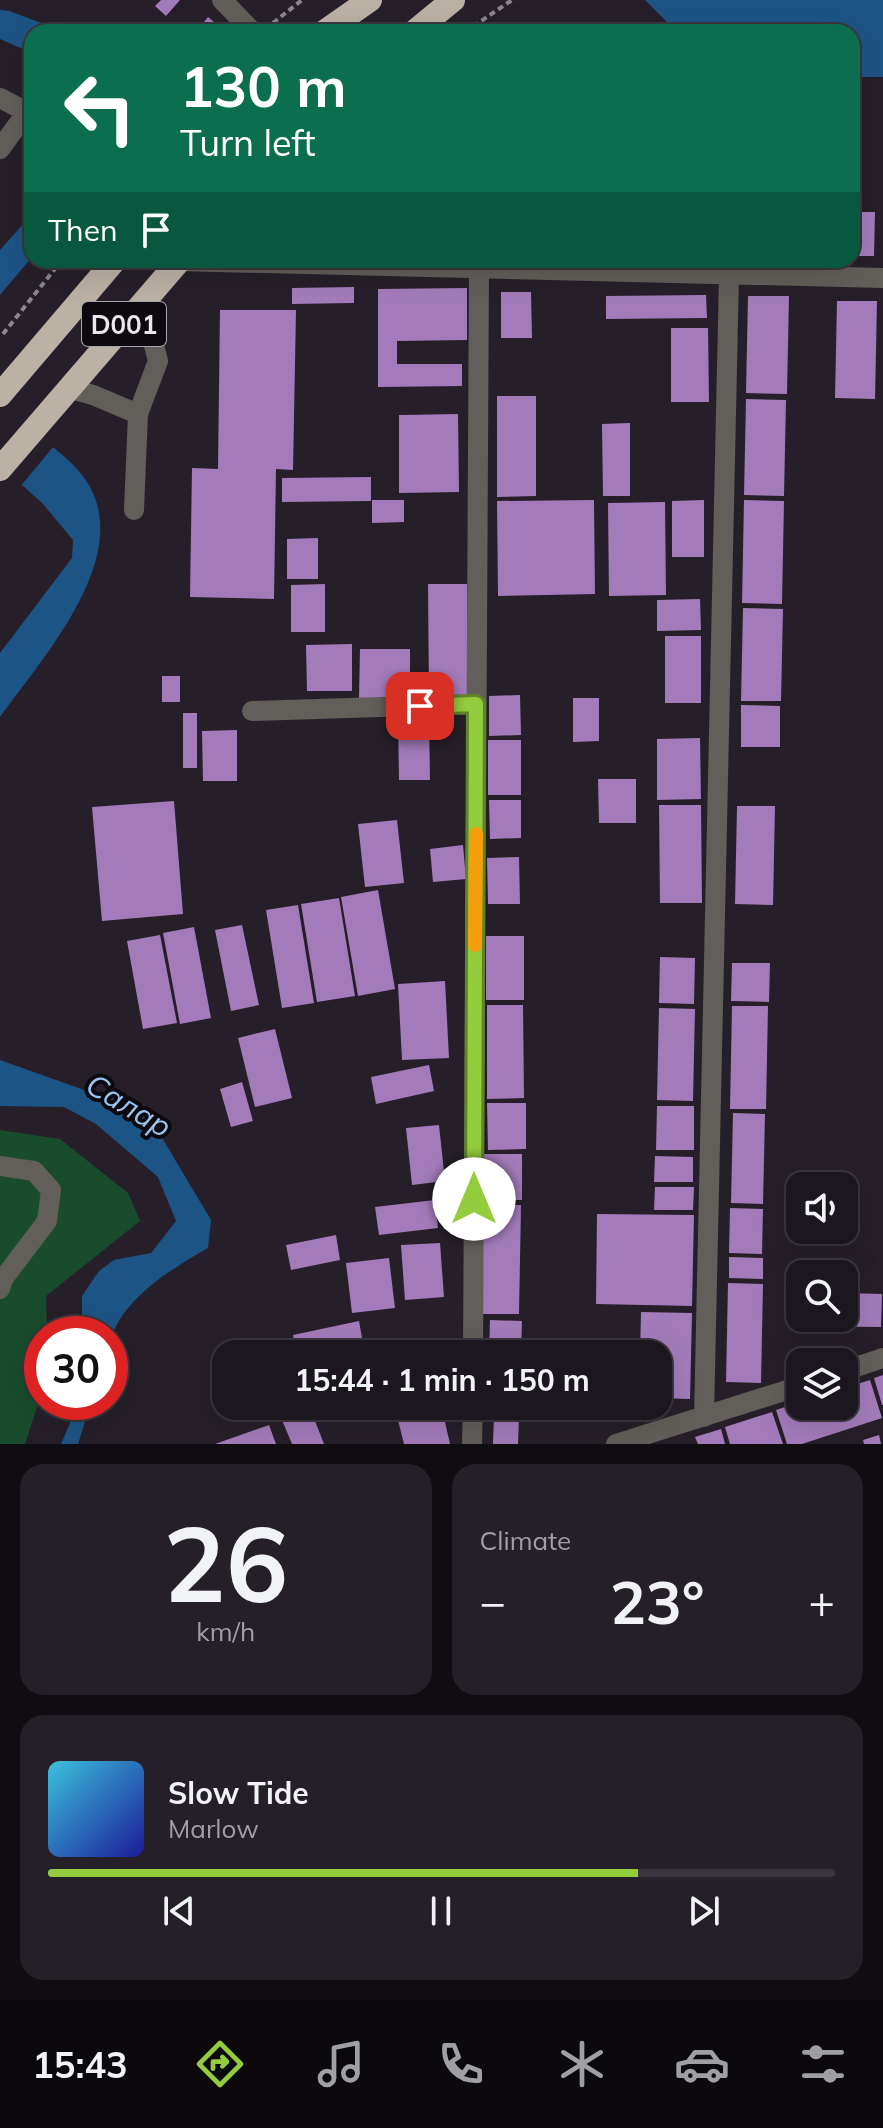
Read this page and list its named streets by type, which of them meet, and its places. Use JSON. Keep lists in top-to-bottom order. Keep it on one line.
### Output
{"streets":{"highway":["D001"]},"water":["Салар"],"page":{"turn":["130 m","Turn left"],"then":"Then","limit":"30","trip":"15:44 · 1 min · 150 m","tile":[["26","km/h"],"Climate"],"heat":["−","23°","+"],"song":["Slow Tide","Marlow"],"tabs":"15:43"}}
